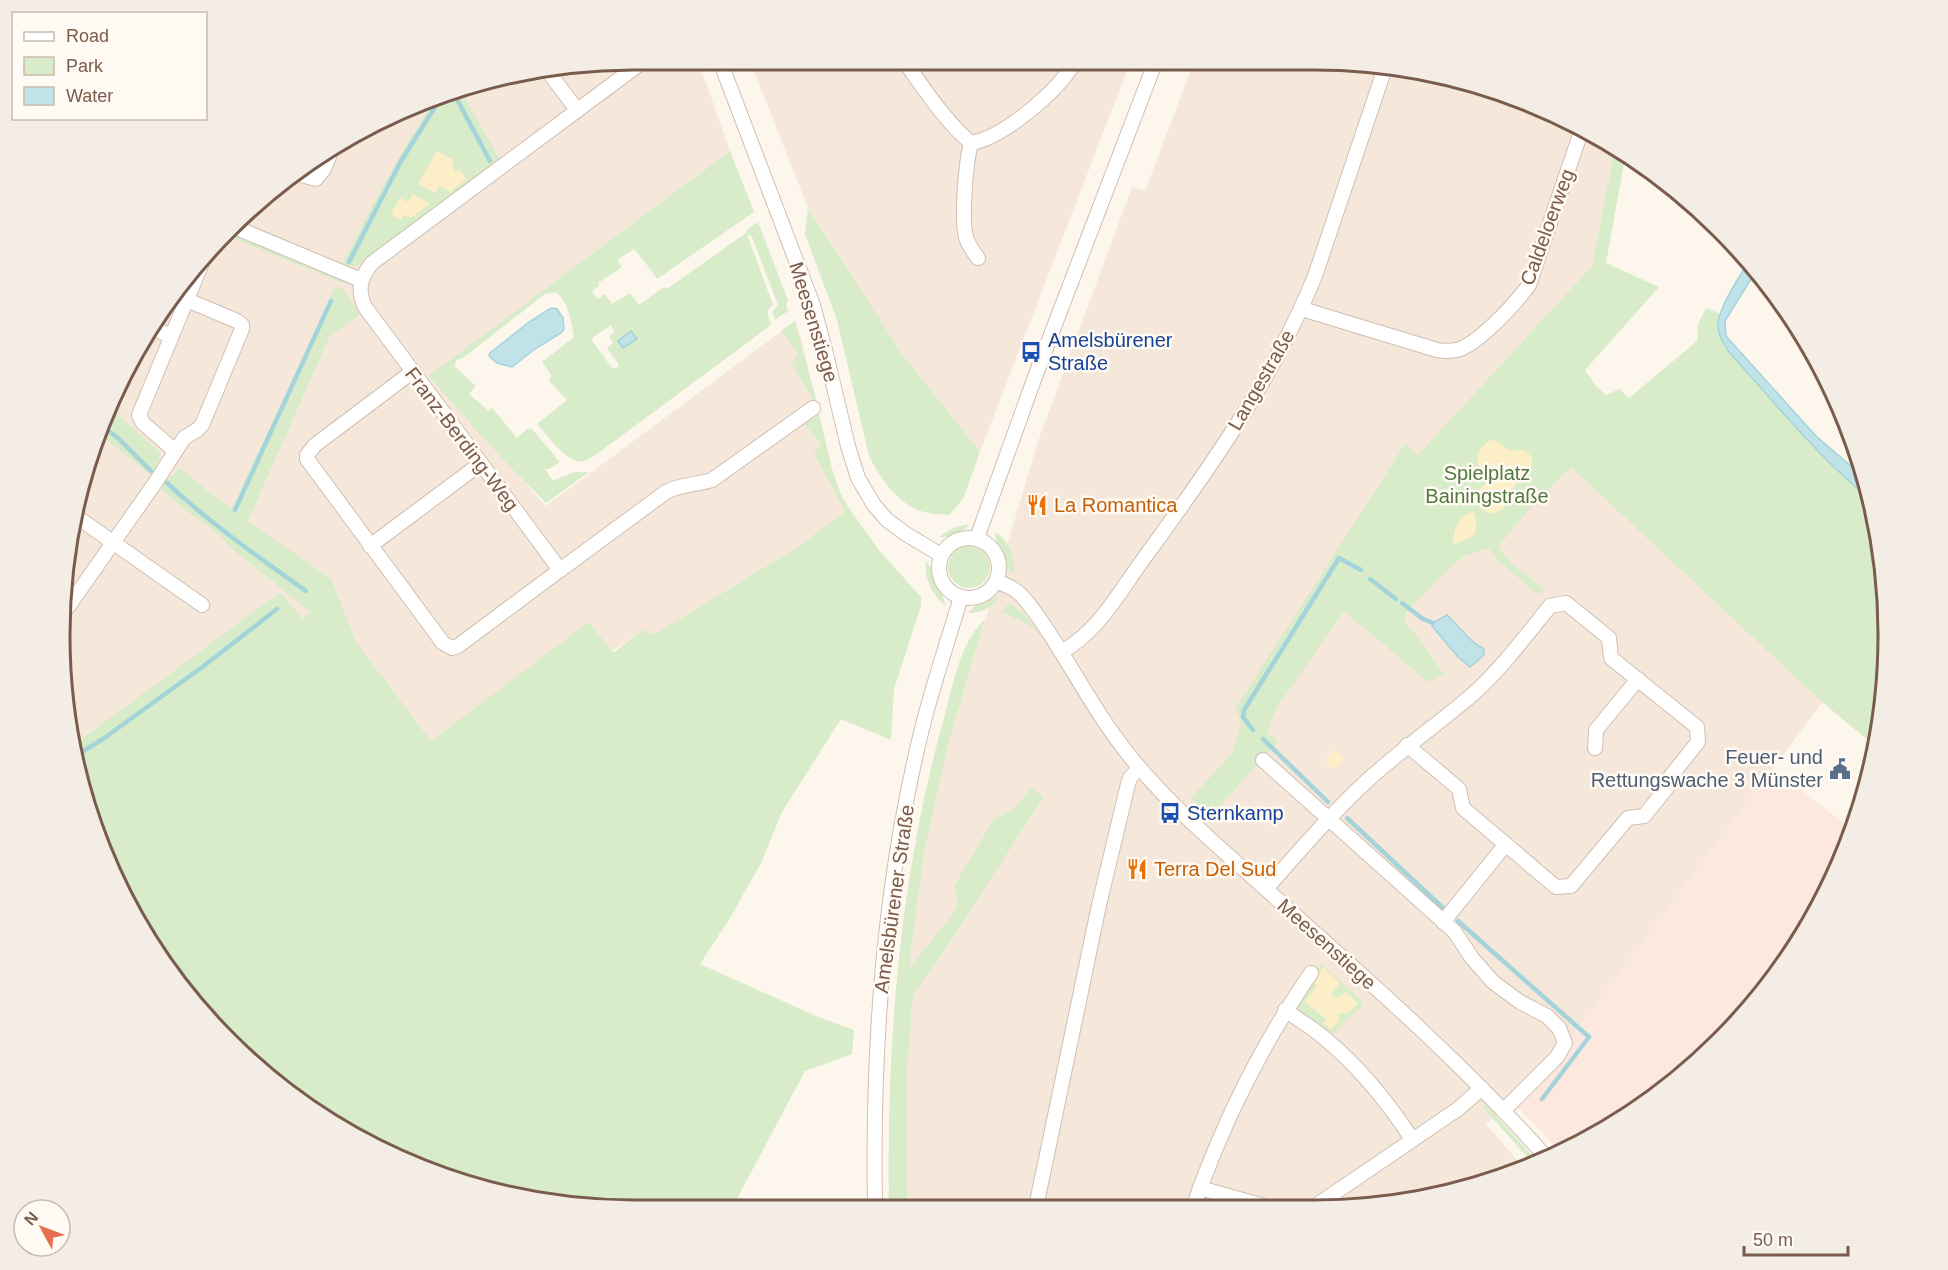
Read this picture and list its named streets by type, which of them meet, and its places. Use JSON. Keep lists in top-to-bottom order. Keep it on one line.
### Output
{"streets":{"street":["Caldeloerweg","Meesenstiege","Langestraße","Franz-Berding-Weg","Amelsbürener Straße"]},"crossings":[["Caldeloerweg","Langestraße"],["Meesenstiege","Langestraße"],["Meesenstiege","Amelsbürener Straße"]],"parks":["Spielplatz Bainingstraße"],"places":{"bus stop":["Amelsbürener Straße","Sternkamp"],"restaurant":["La Romantica","Terra Del Sud"],"public building":["Feuer- und Rettungswache 3 Münster"]},"legend":["Road","Park","Water"],"scale_bar":"50 m","north":"top left"}
